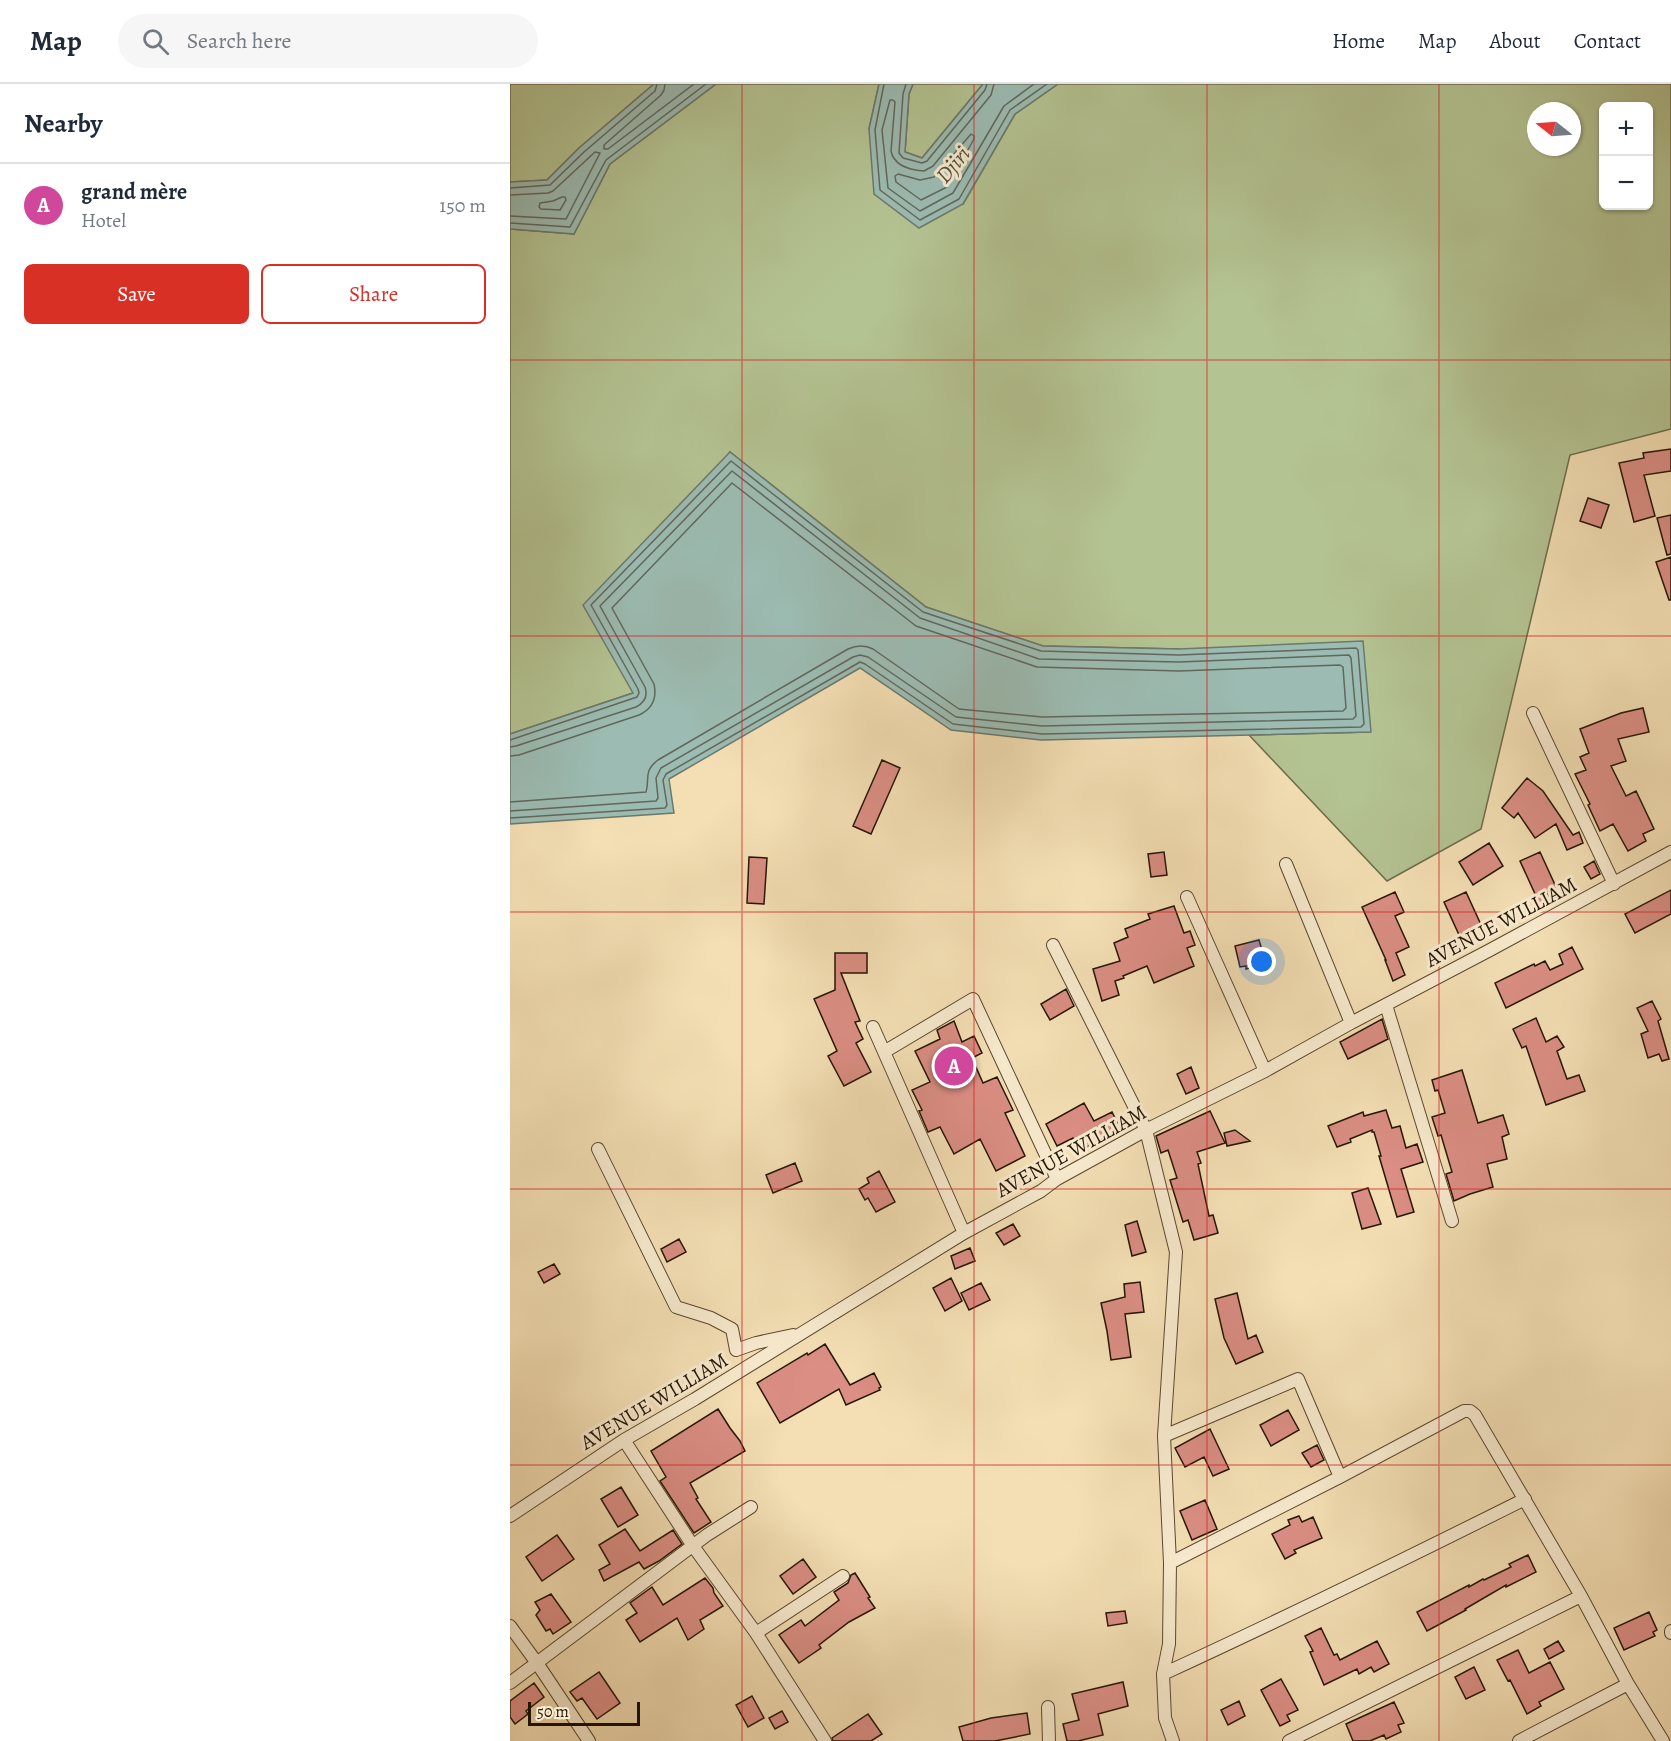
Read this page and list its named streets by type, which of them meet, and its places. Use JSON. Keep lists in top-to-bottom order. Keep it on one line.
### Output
{"streets":{"street":["AVENUE WILLIAM"]},"water":["Djiri"],"scale_bar":"50 m","north":"left","page":{"header":"Map","search":"Search here","nav":["Home","Map","About","Contact"],"heading":"Nearby","map_buttons":["+","−"],"list":[{"mark":"A","name":"grand mère","note":"Hotel","value":"150 m"}],"buttons":["Save","Share"],"pins":"A","scale":"50 m"}}
